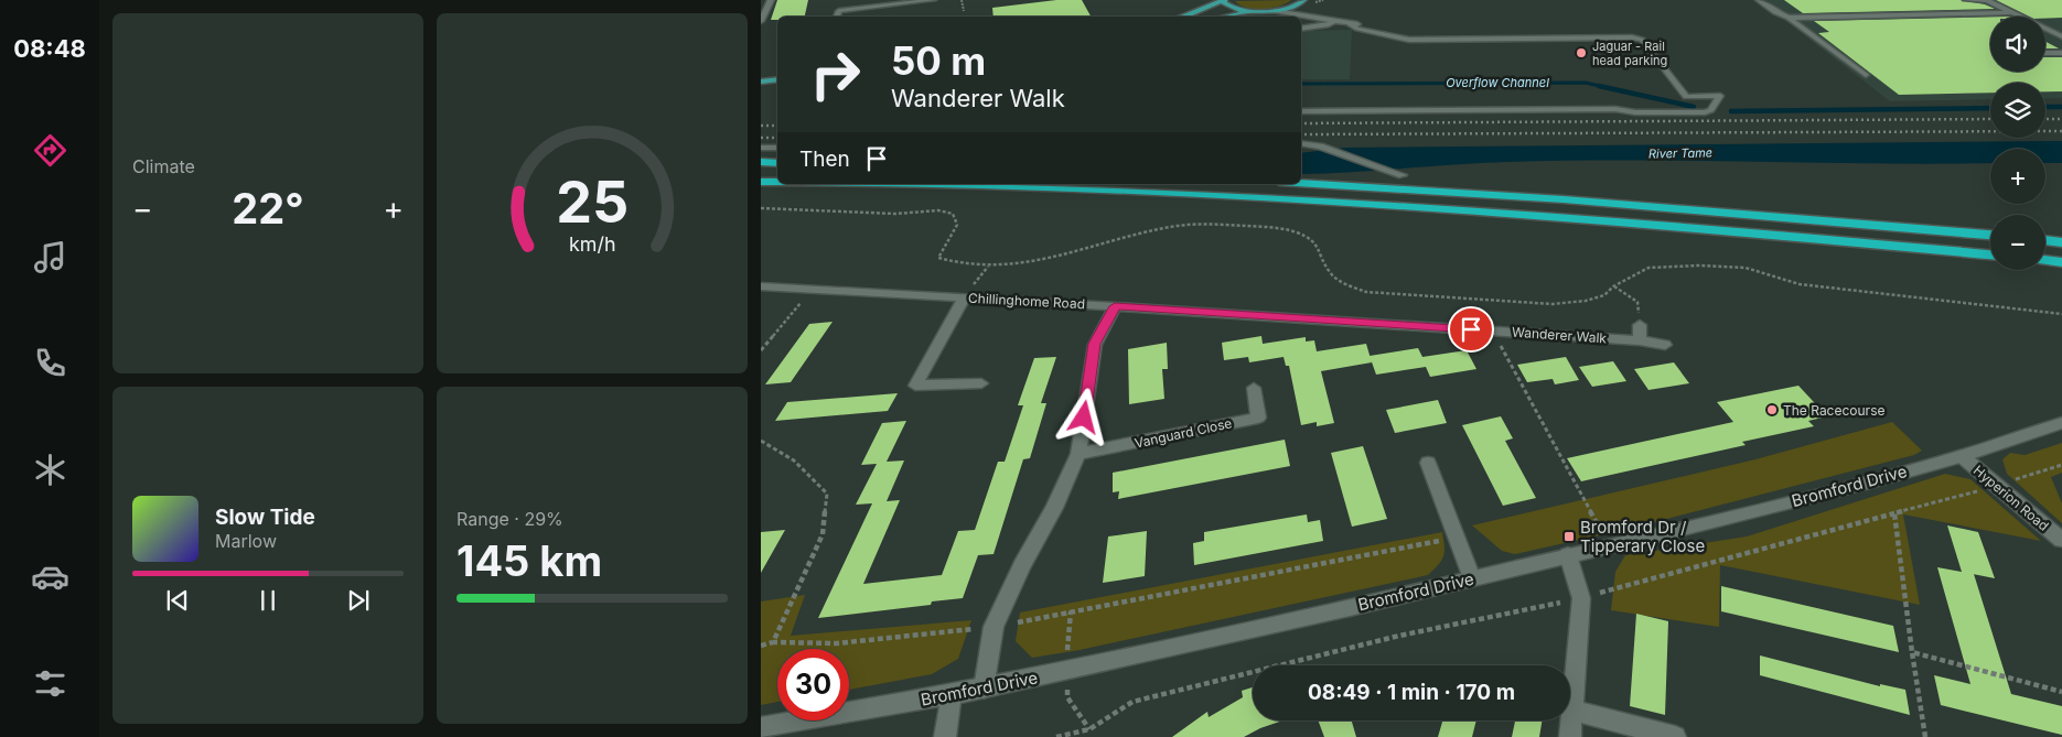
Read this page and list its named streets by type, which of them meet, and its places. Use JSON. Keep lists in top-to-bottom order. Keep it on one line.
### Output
{"streets":{"street":["Chillinghome Road","Wanderer Walk","Vanguard Close","Bromford Drive","Hyperion Road"]},"crossings":[["Chillinghome Road","Wanderer Walk"],["Bromford Drive","Hyperion Road"]],"water":["Overflow Channel","River Tame"],"places":{"other":["Jaguar - Rail head parking","The Racecourse"],"transit":["Bromford Dr / Tipperary Close"]},"page":{"tabs":"08:48","tile":["Climate",["Range · 29%","145 km"]],"map_buttons":["+","−"],"turn":["50 m","Wanderer Walk"],"then":"Then","heat":["−","22°","+"],"song":["Slow Tide","Marlow"],"limit":"30","trip":"08:49 · 1 min · 170 m","gauge":["25","km/h"]}}
